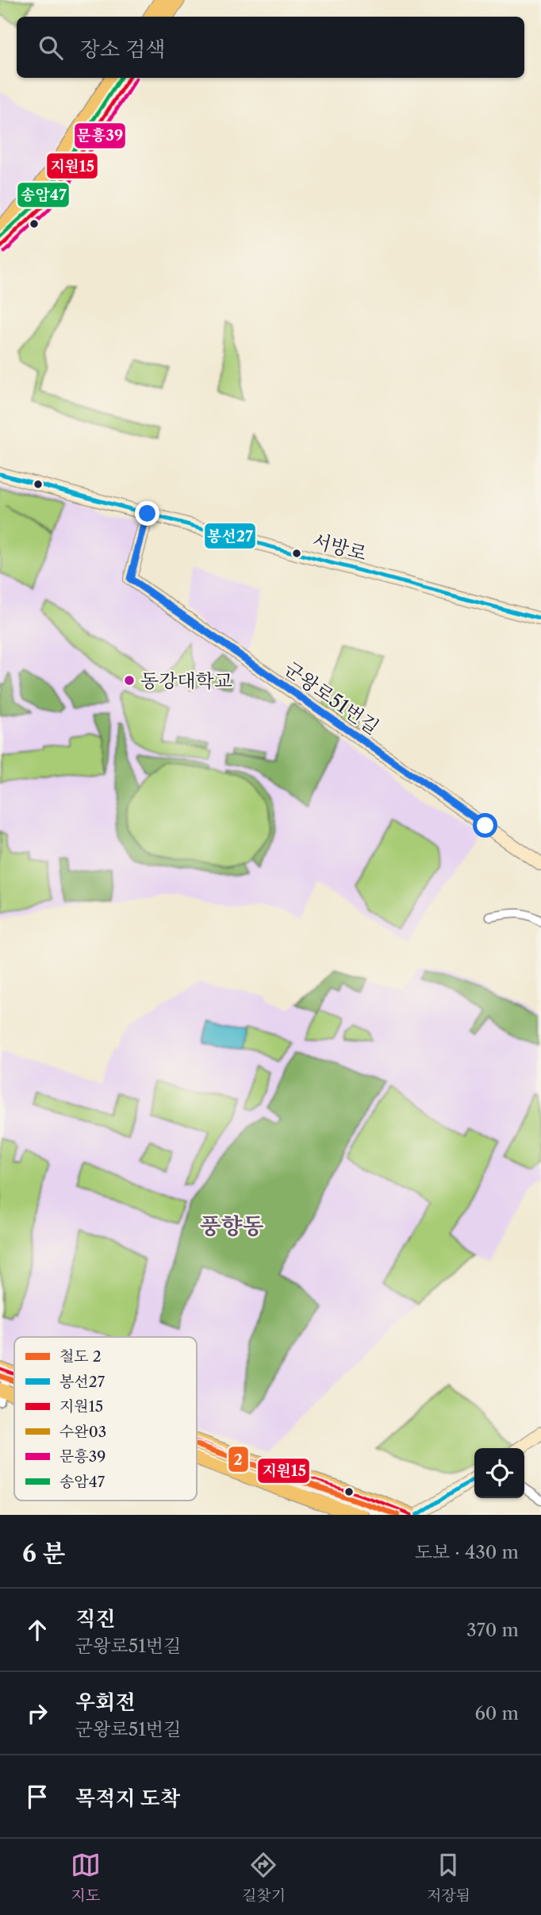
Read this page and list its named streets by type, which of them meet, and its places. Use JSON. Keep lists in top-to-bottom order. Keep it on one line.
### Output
{"streets":{"main road":["서방로","군왕로51번길"]},"crossings":[["서방로","군왕로51번길"]],"districts":["풍향동"],"places":["동강대학교"],"lines":["transit line 지원15","transit line 송암47","transit line 문흥39","transit line 봉선27","rail line 2","transit line 수완03"],"legend":["철도 2","봉선27","지원15","수완03","문흥39","송암47"],"page":{"search":"장소 검색","heading":["6 분","도보 · 430 m"],"list":[["직진","군왕로51번길","370 m"],["우회전","군왕로51번길","60 m"],"목적지 도착"],"nav":["지도","길찾기","저장됨"]}}
